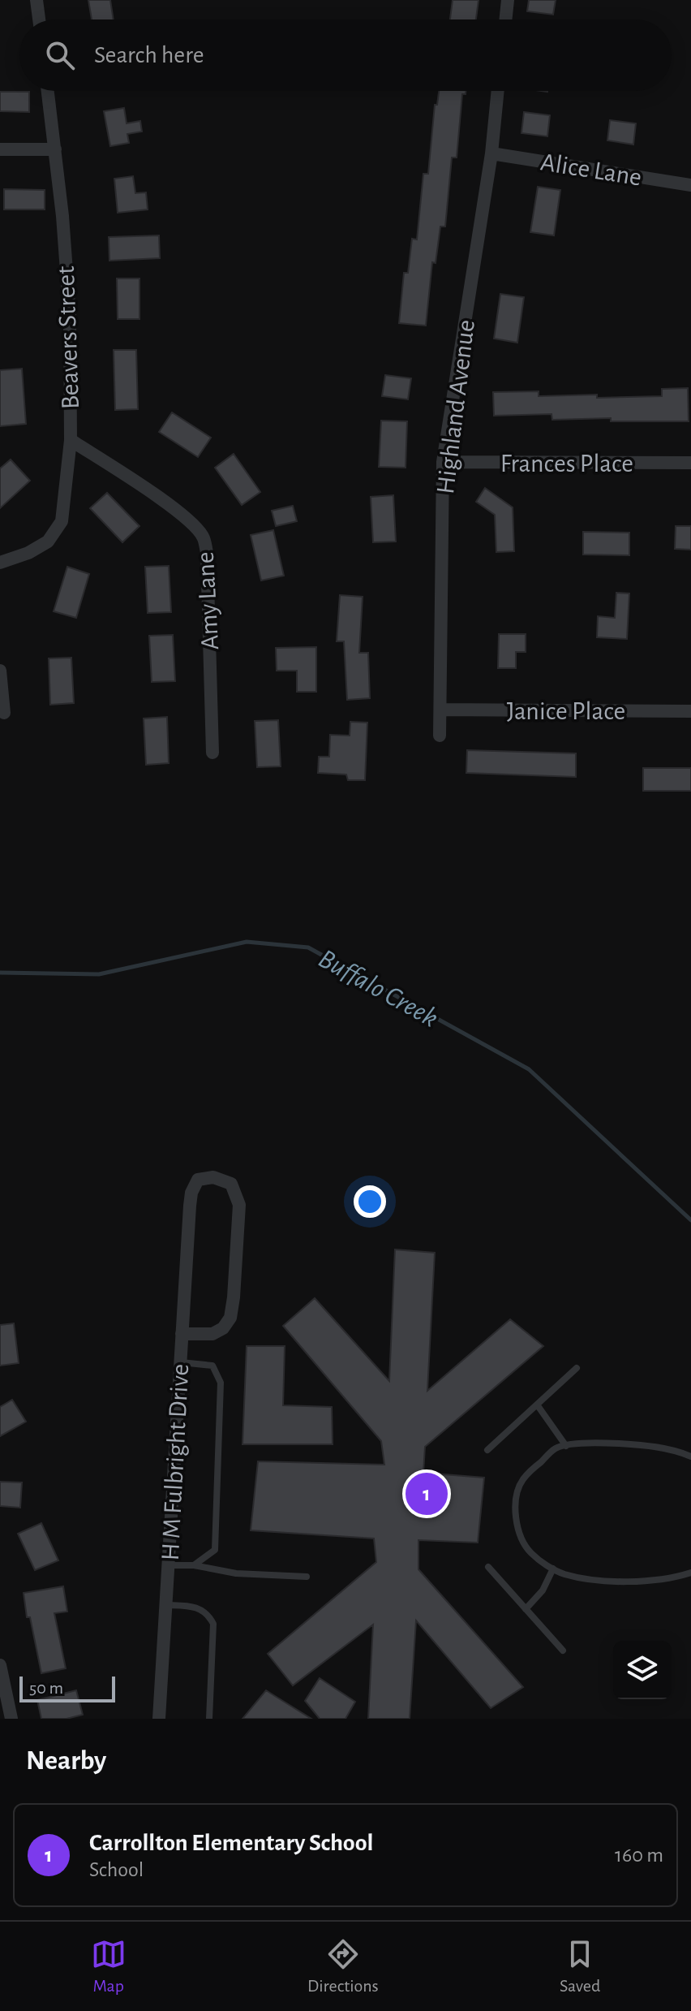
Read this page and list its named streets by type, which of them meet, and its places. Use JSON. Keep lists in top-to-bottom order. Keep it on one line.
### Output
{"streets":{"street":["Alice Lane","Beavers Street","Highland Avenue","Frances Place","Amy Lane","Janice Place","H M Fulbright Drive"]},"crossings":[["Alice Lane","Highland Avenue"],["Beavers Street","Amy Lane"],["Highland Avenue","Frances Place"],["Highland Avenue","Janice Place"]],"water":["Buffalo Creek"],"scale_bar":"50 m","page":{"search":"Search here","pins":"1","scale":"50 m","heading":"Nearby","list":[{"mark":"1","name":"Carrollton Elementary School","note":"School","value":"160 m"}],"nav":["Map","Directions","Saved"]}}
